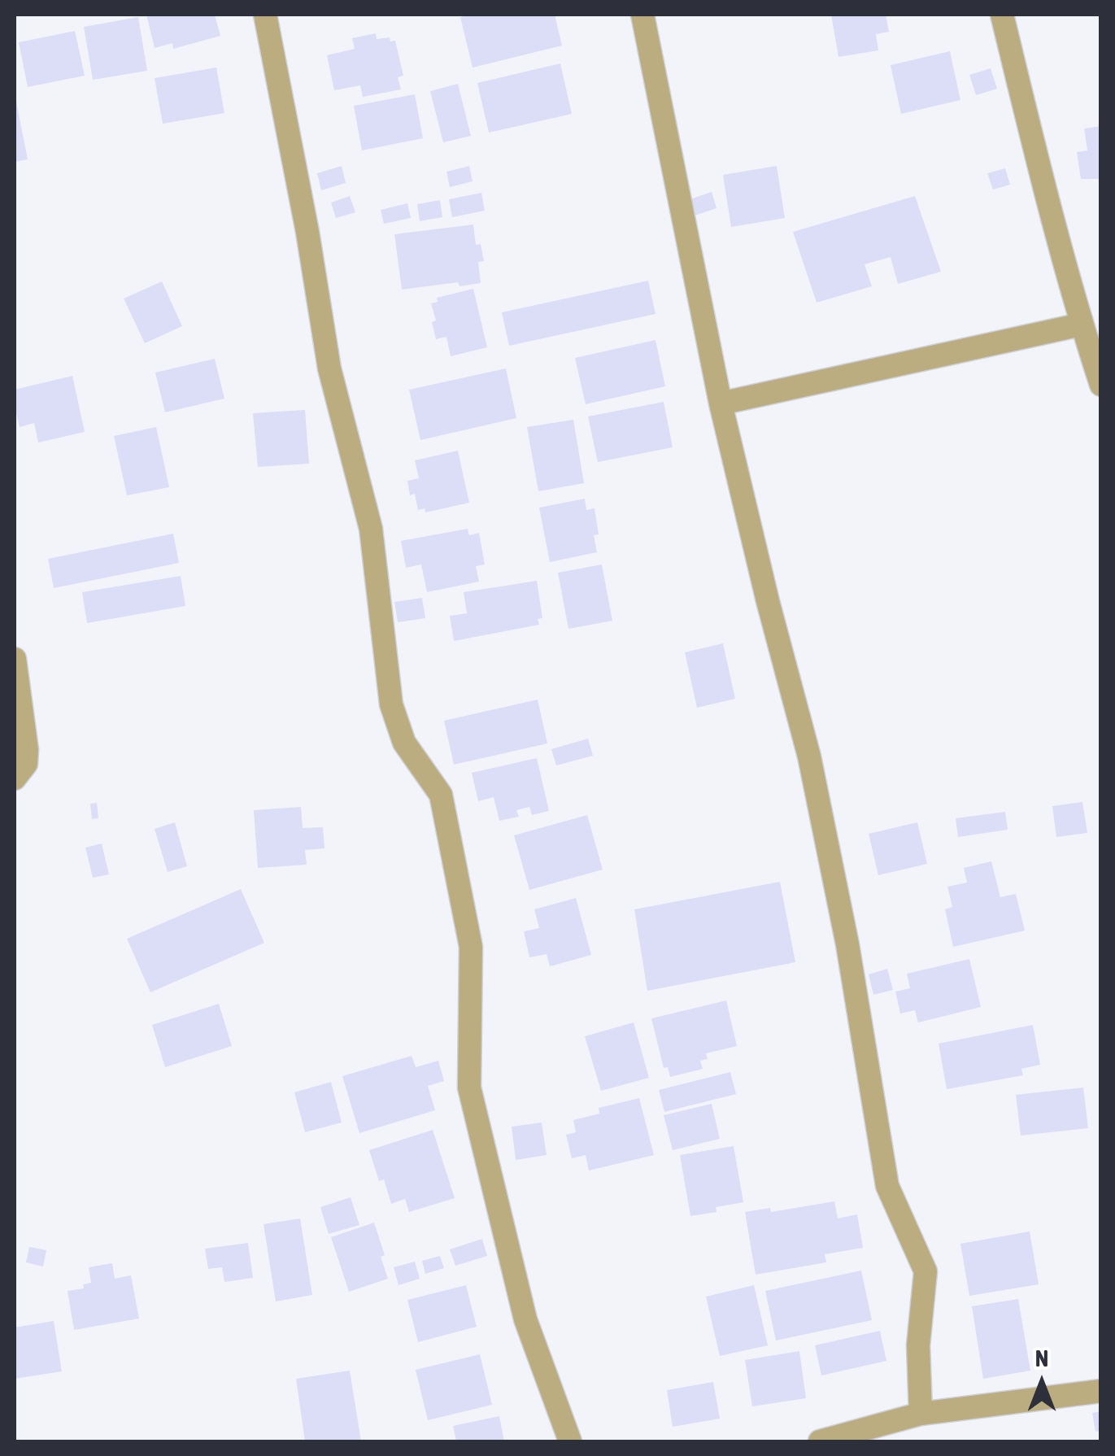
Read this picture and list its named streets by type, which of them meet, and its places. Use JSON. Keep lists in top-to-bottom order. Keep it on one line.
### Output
{"north":"top"}
